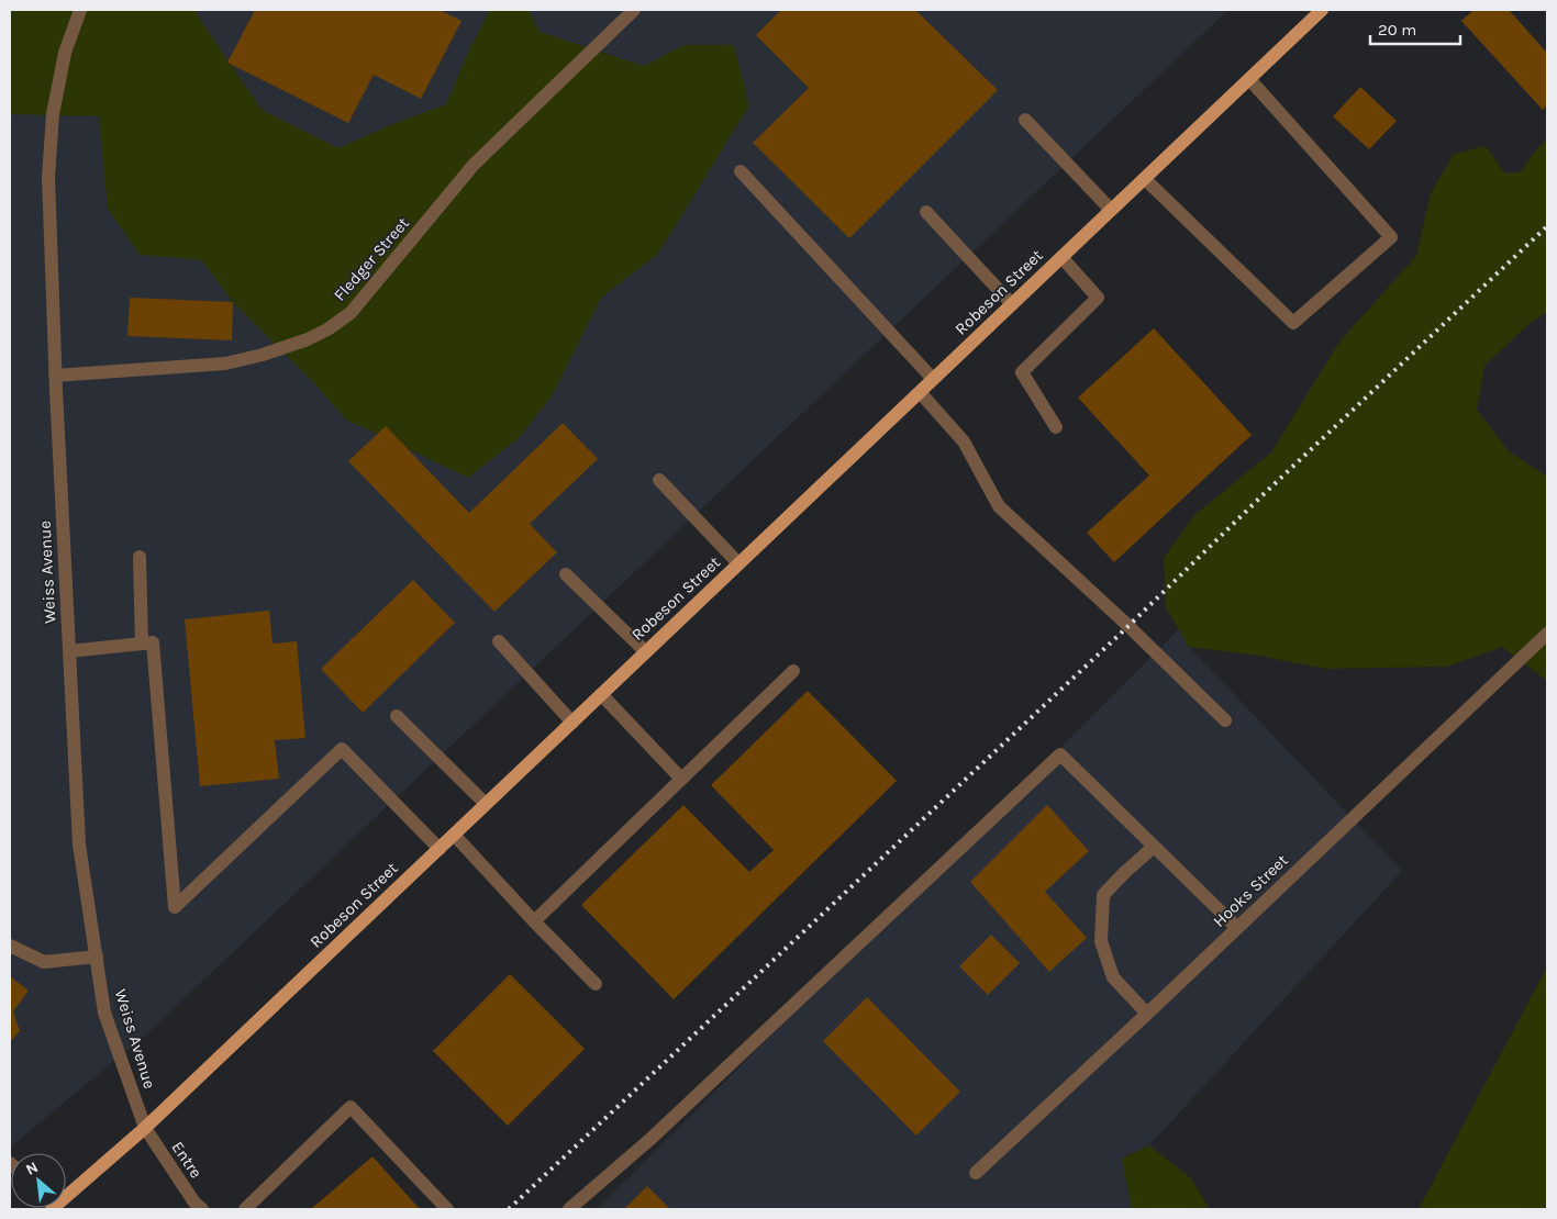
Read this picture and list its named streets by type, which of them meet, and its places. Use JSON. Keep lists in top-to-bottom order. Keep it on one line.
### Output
{"streets":{"main road":["Robeson Street"],"street":["Fledger Street","Weiss Avenue","Hooks Street","Entre"]},"crossings":[["Fledger Street","Weiss Avenue"],["Robeson Street","Weiss Avenue"],["Robeson Street","Entre"],["Weiss Avenue","Entre"]],"scale_bar":"20 m","north":"top left"}
